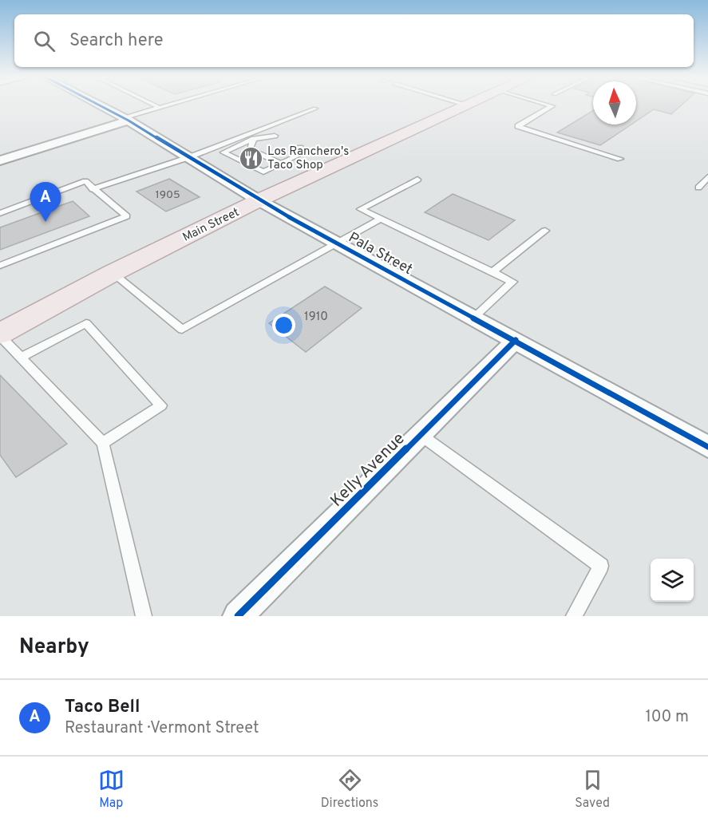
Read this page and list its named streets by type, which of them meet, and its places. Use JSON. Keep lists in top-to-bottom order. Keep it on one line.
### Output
{"streets":{"main road":["Main Street"],"street":["Pala Street","Kelly Avenue"]},"crossings":[["Main Street","Pala Street"],["Pala Street","Kelly Avenue"]],"places":{"restaurant":["Los Ranchero's Taco Shop"]},"house_numbers":["1905","1910"],"north":"top","page":{"search":"Search here","pins":"A","heading":"Nearby","list":[{"mark":"A","name":"Taco Bell","note":"Restaurant · Vermont Street","value":"100 m"}],"nav":["Map","Directions","Saved"]}}
